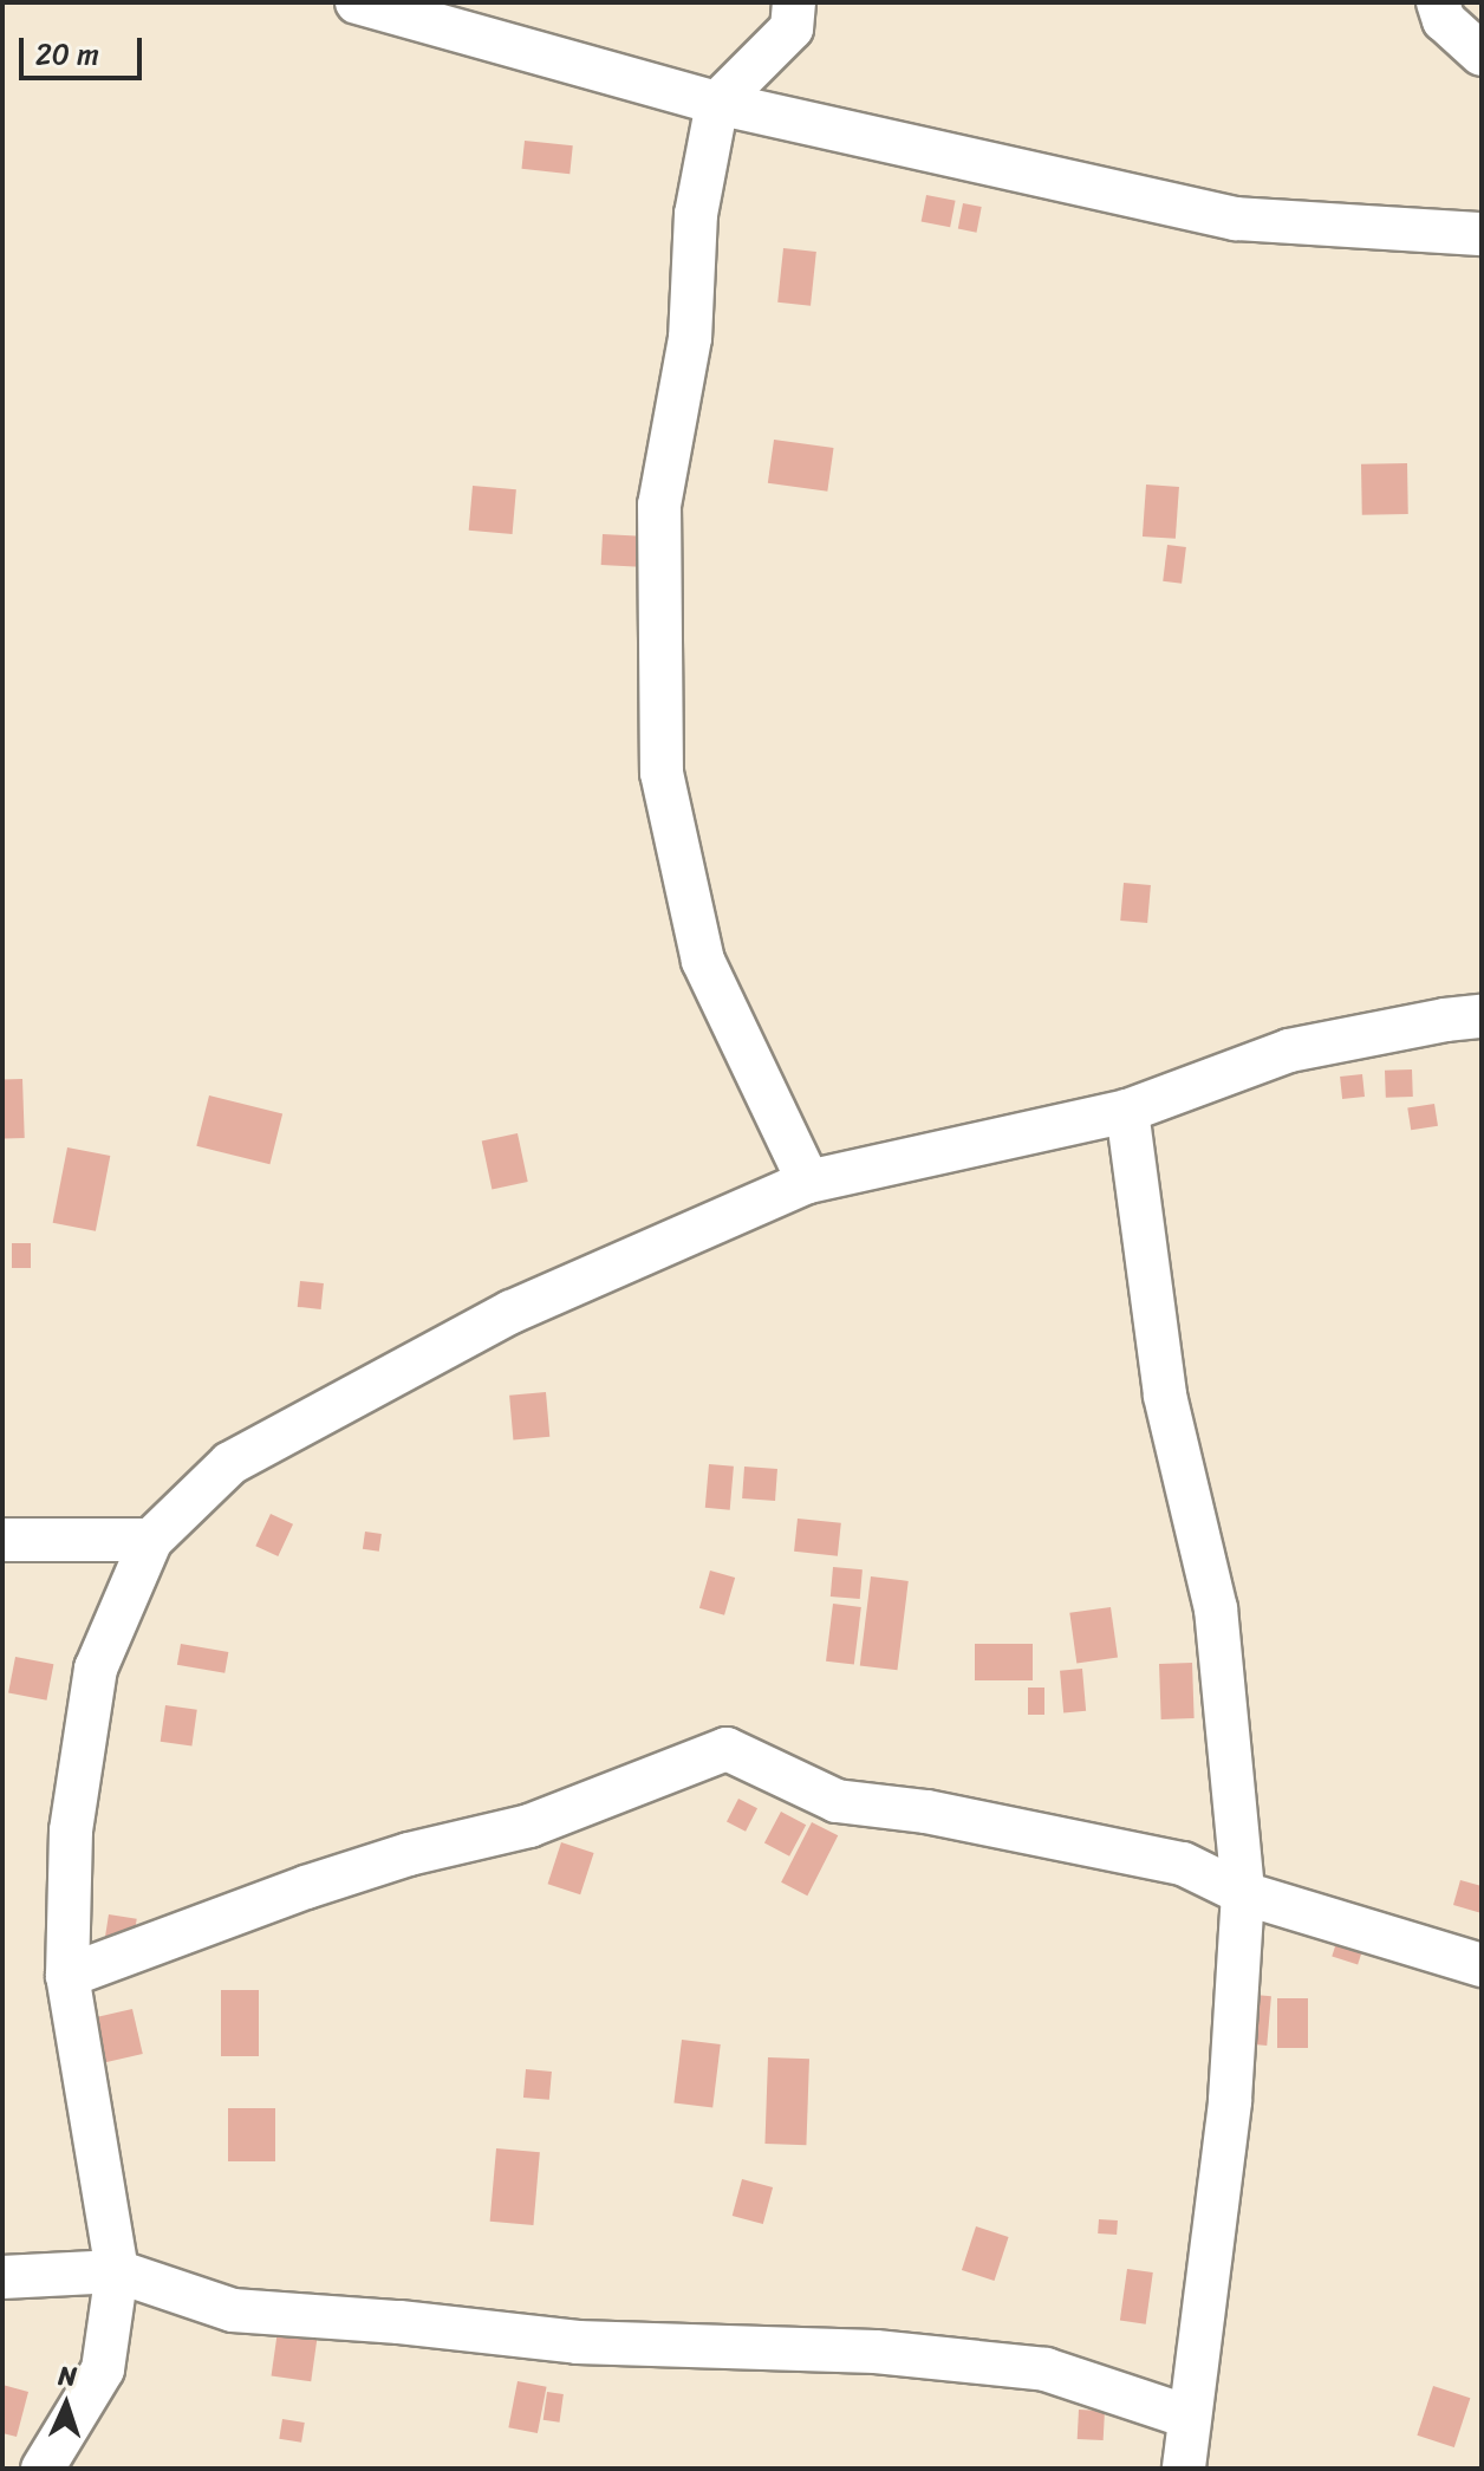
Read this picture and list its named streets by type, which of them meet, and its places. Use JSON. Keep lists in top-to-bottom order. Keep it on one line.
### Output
{"scale_bar":"20 m","north":"top"}
